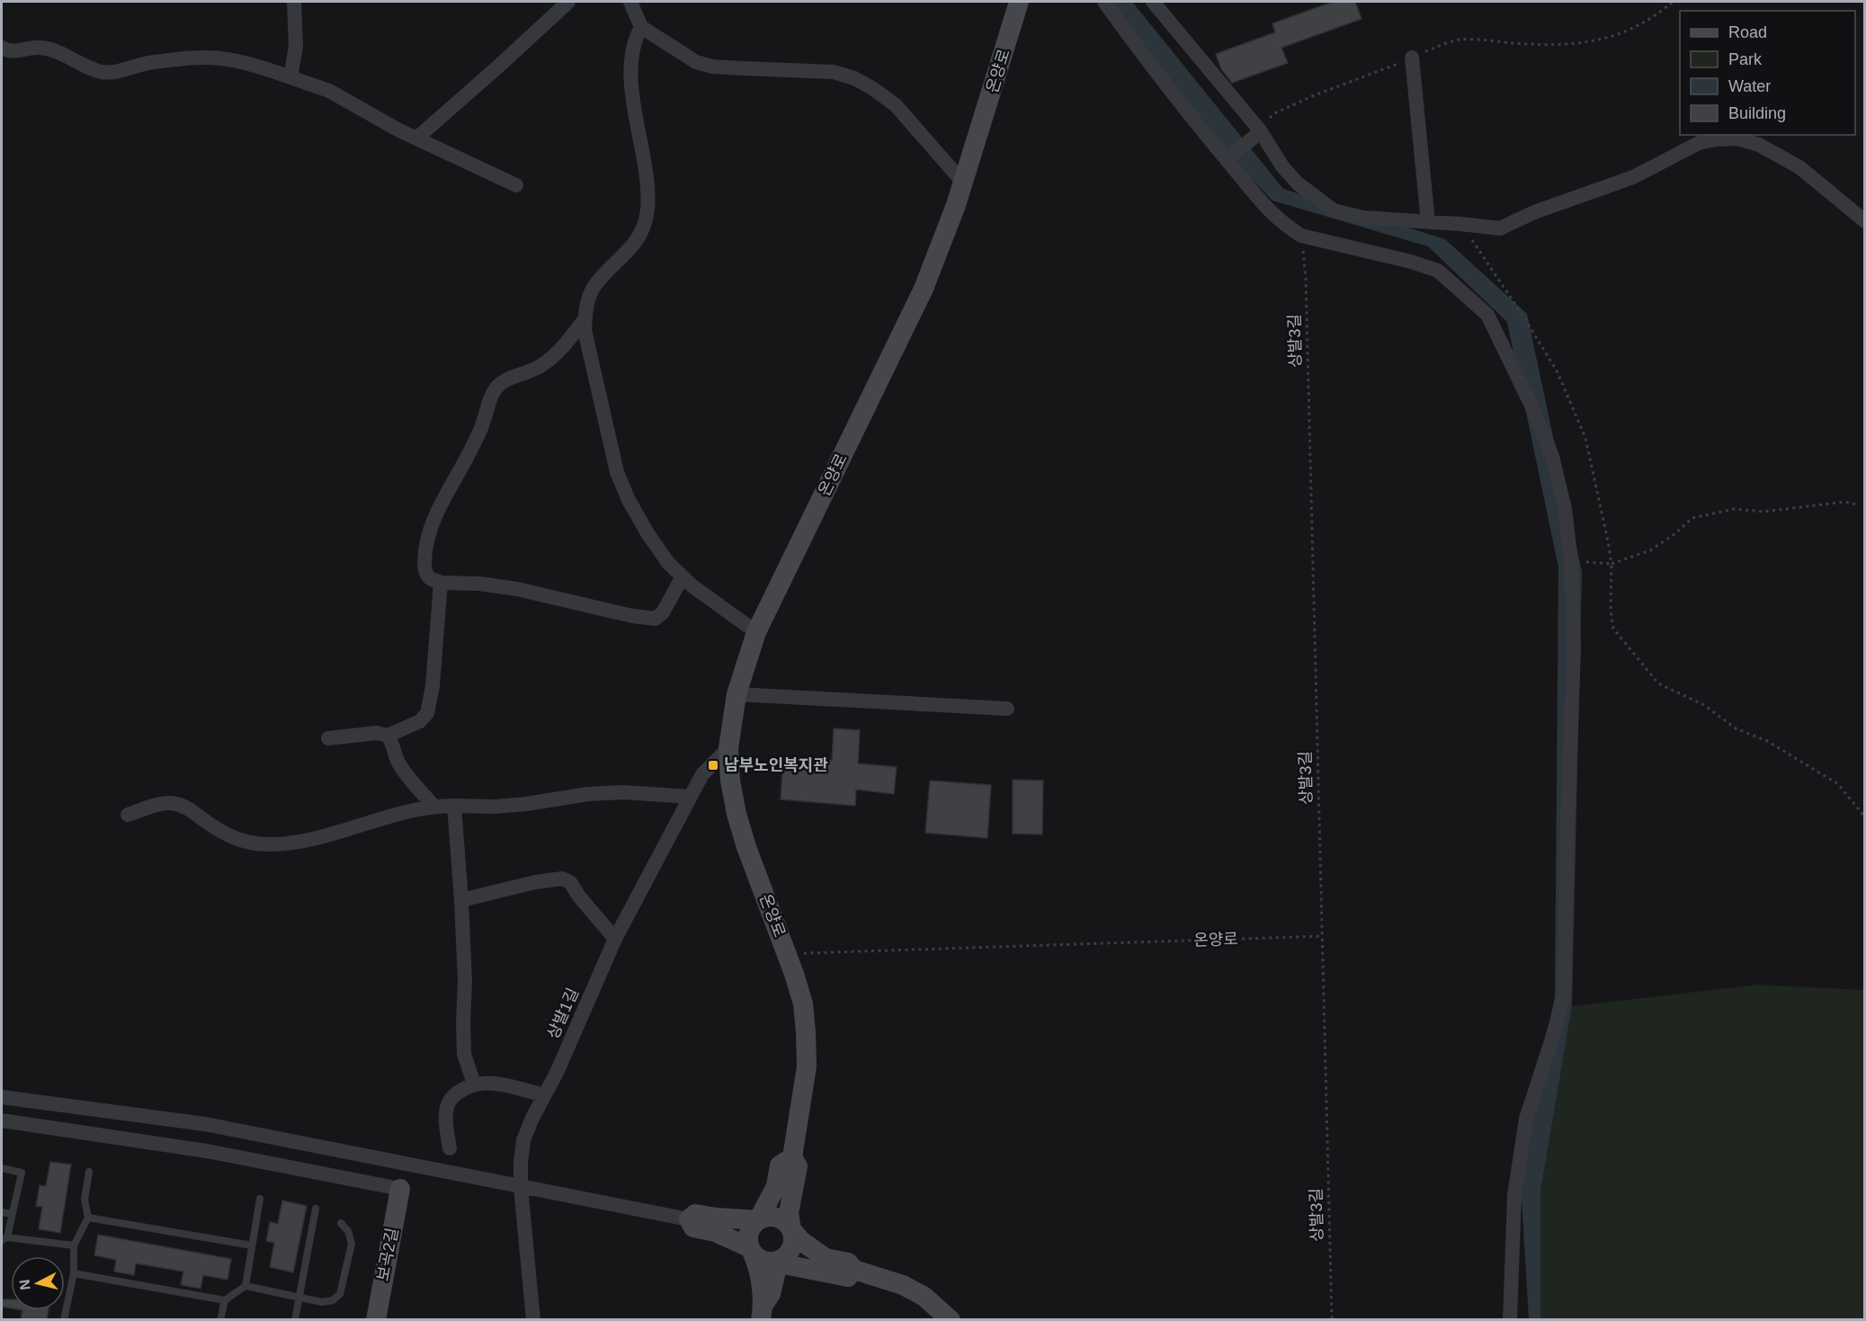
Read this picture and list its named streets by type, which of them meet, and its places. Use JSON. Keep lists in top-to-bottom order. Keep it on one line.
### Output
{"streets":{"main road":["온양로","보곡2길"],"street":["상발1길"],"path":["상발3길"]},"crossings":[["온양로","상발3길"],["온양로","상발1길"]],"places":{"transit":["남부노인복지관"]},"legend":["Road","Park","Water","Building"],"north":"left"}
